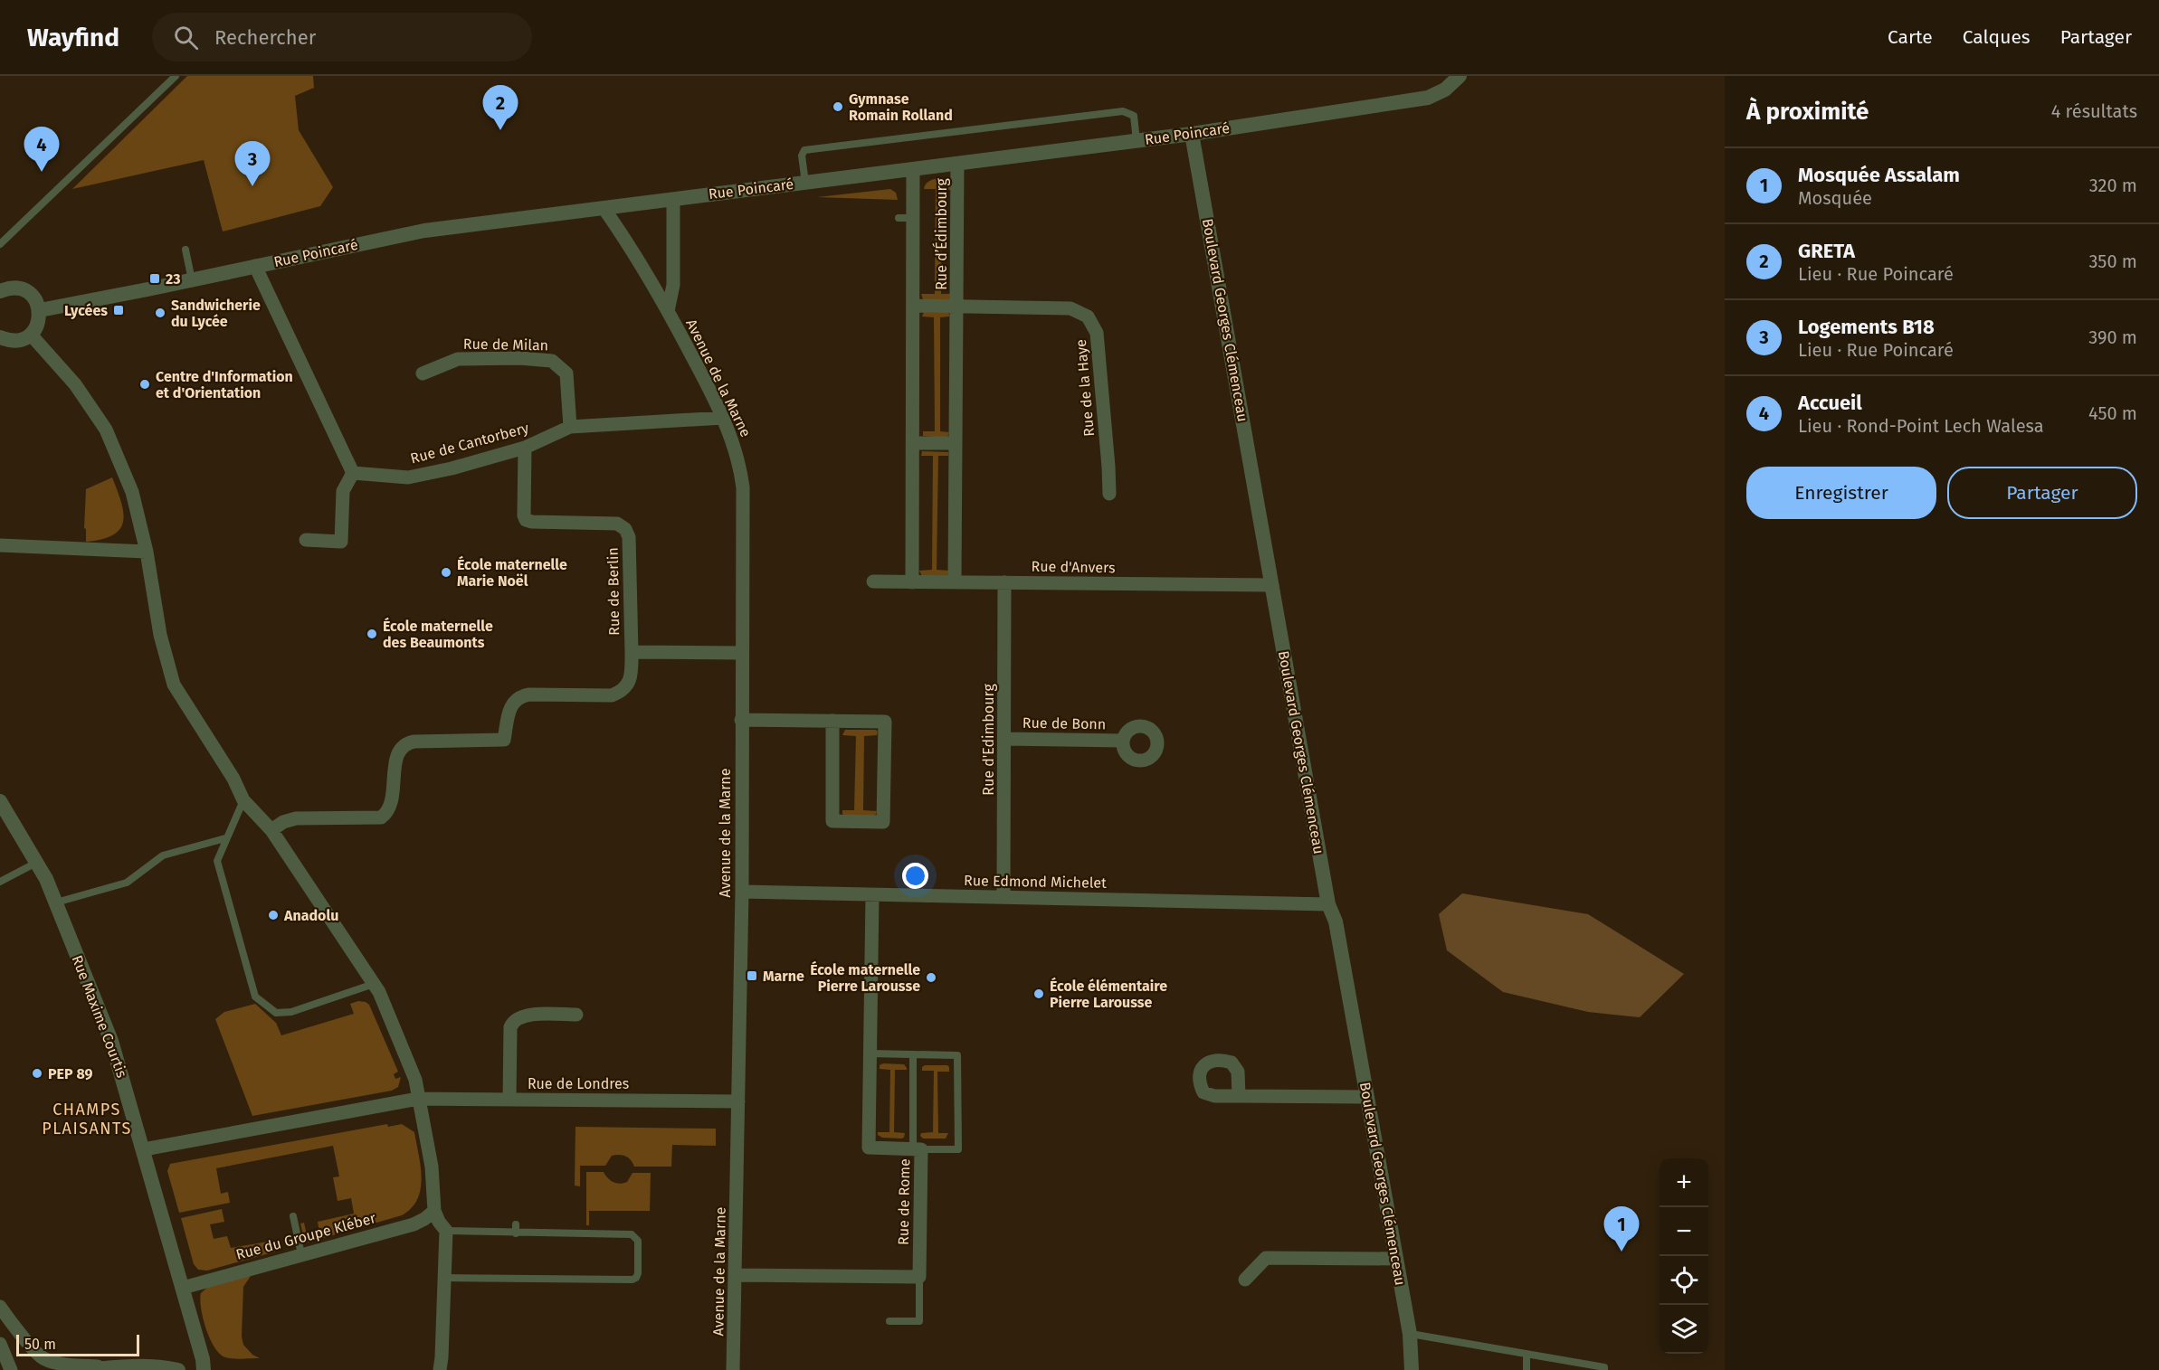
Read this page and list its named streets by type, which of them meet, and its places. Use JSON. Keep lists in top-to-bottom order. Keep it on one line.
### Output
{"streets":{"street":["Rue Poincaré","Rue d’Édimbourg","Boulevard Georges Clémenceau","Rue de Milan","Avenue de la Marne","Rue de la Haye","Rue de Cantorbery","Rue d'Anvers","Rue de Berlin","Rue de Bonn","Rue d'Edimbourg","Rue Edmond Michelet","Rue Maxime Courtis","Rue de Londres","Rue de Rome","Rue du Groupe Kléber"]},"crossings":[["Rue Poincaré","Rue d’Édimbourg"],["Rue Poincaré","Boulevard Georges Clémenceau"],["Rue Poincaré","Avenue de la Marne"],["Rue d’Édimbourg","Rue de la Haye"],["Rue d’Édimbourg","Rue d'Anvers"],["Boulevard Georges Clémenceau","Rue d'Anvers"],["Boulevard Georges Clémenceau","Rue Edmond Michelet"],["Rue de Milan","Rue de Cantorbery"],["Avenue de la Marne","Rue de Cantorbery"],["Avenue de la Marne","Rue de Berlin"],["Avenue de la Marne","Rue Edmond Michelet"],["Avenue de la Marne","Rue de Londres"],["Rue de Cantorbery","Rue de Berlin"],["Rue d'Anvers","Rue d'Edimbourg"],["Rue de Bonn","Rue d'Edimbourg"],["Rue d'Edimbourg","Rue Edmond Michelet"],["Rue Edmond Michelet","Rue de Rome"],["Rue Maxime Courtis","Rue de Londres"],["Rue Maxime Courtis","Rue du Groupe Kléber"]],"districts":["CHAMPS PLAISANTS"],"places":{"other":["Gymnase Romain Rolland","Sandwicherie du Lycée","Centre d'Information et d'Orientation","École maternelle Marie Noël","École maternelle des Beaumonts","Anadolu","École maternelle Pierre Larousse","École élémentaire Pierre Larousse","PEP 89"],"transit":["23","Lycées","Marne"]},"scale_bar":"50 m","page":{"header":"Wayfind","search":"Rechercher","nav":["Carte","Calques","Partager"],"heading":["À proximité","4 résultats"],"pins":["2","4","3","1"],"list":[{"mark":"1","name":"Mosquée Assalam","note":"Mosquée","value":"320 m"},{"mark":"2","name":"GRETA","note":"Lieu · Rue Poincaré","value":"350 m"},{"mark":"3","name":"Logements B18","note":"Lieu · Rue Poincaré","value":"390 m"},{"mark":"4","name":"Accueil","note":"Lieu · Rond-Point Lech Walesa","value":"450 m"}],"buttons":["Enregistrer","Partager"],"map_buttons":["+","−"],"scale":"50 m"}}
